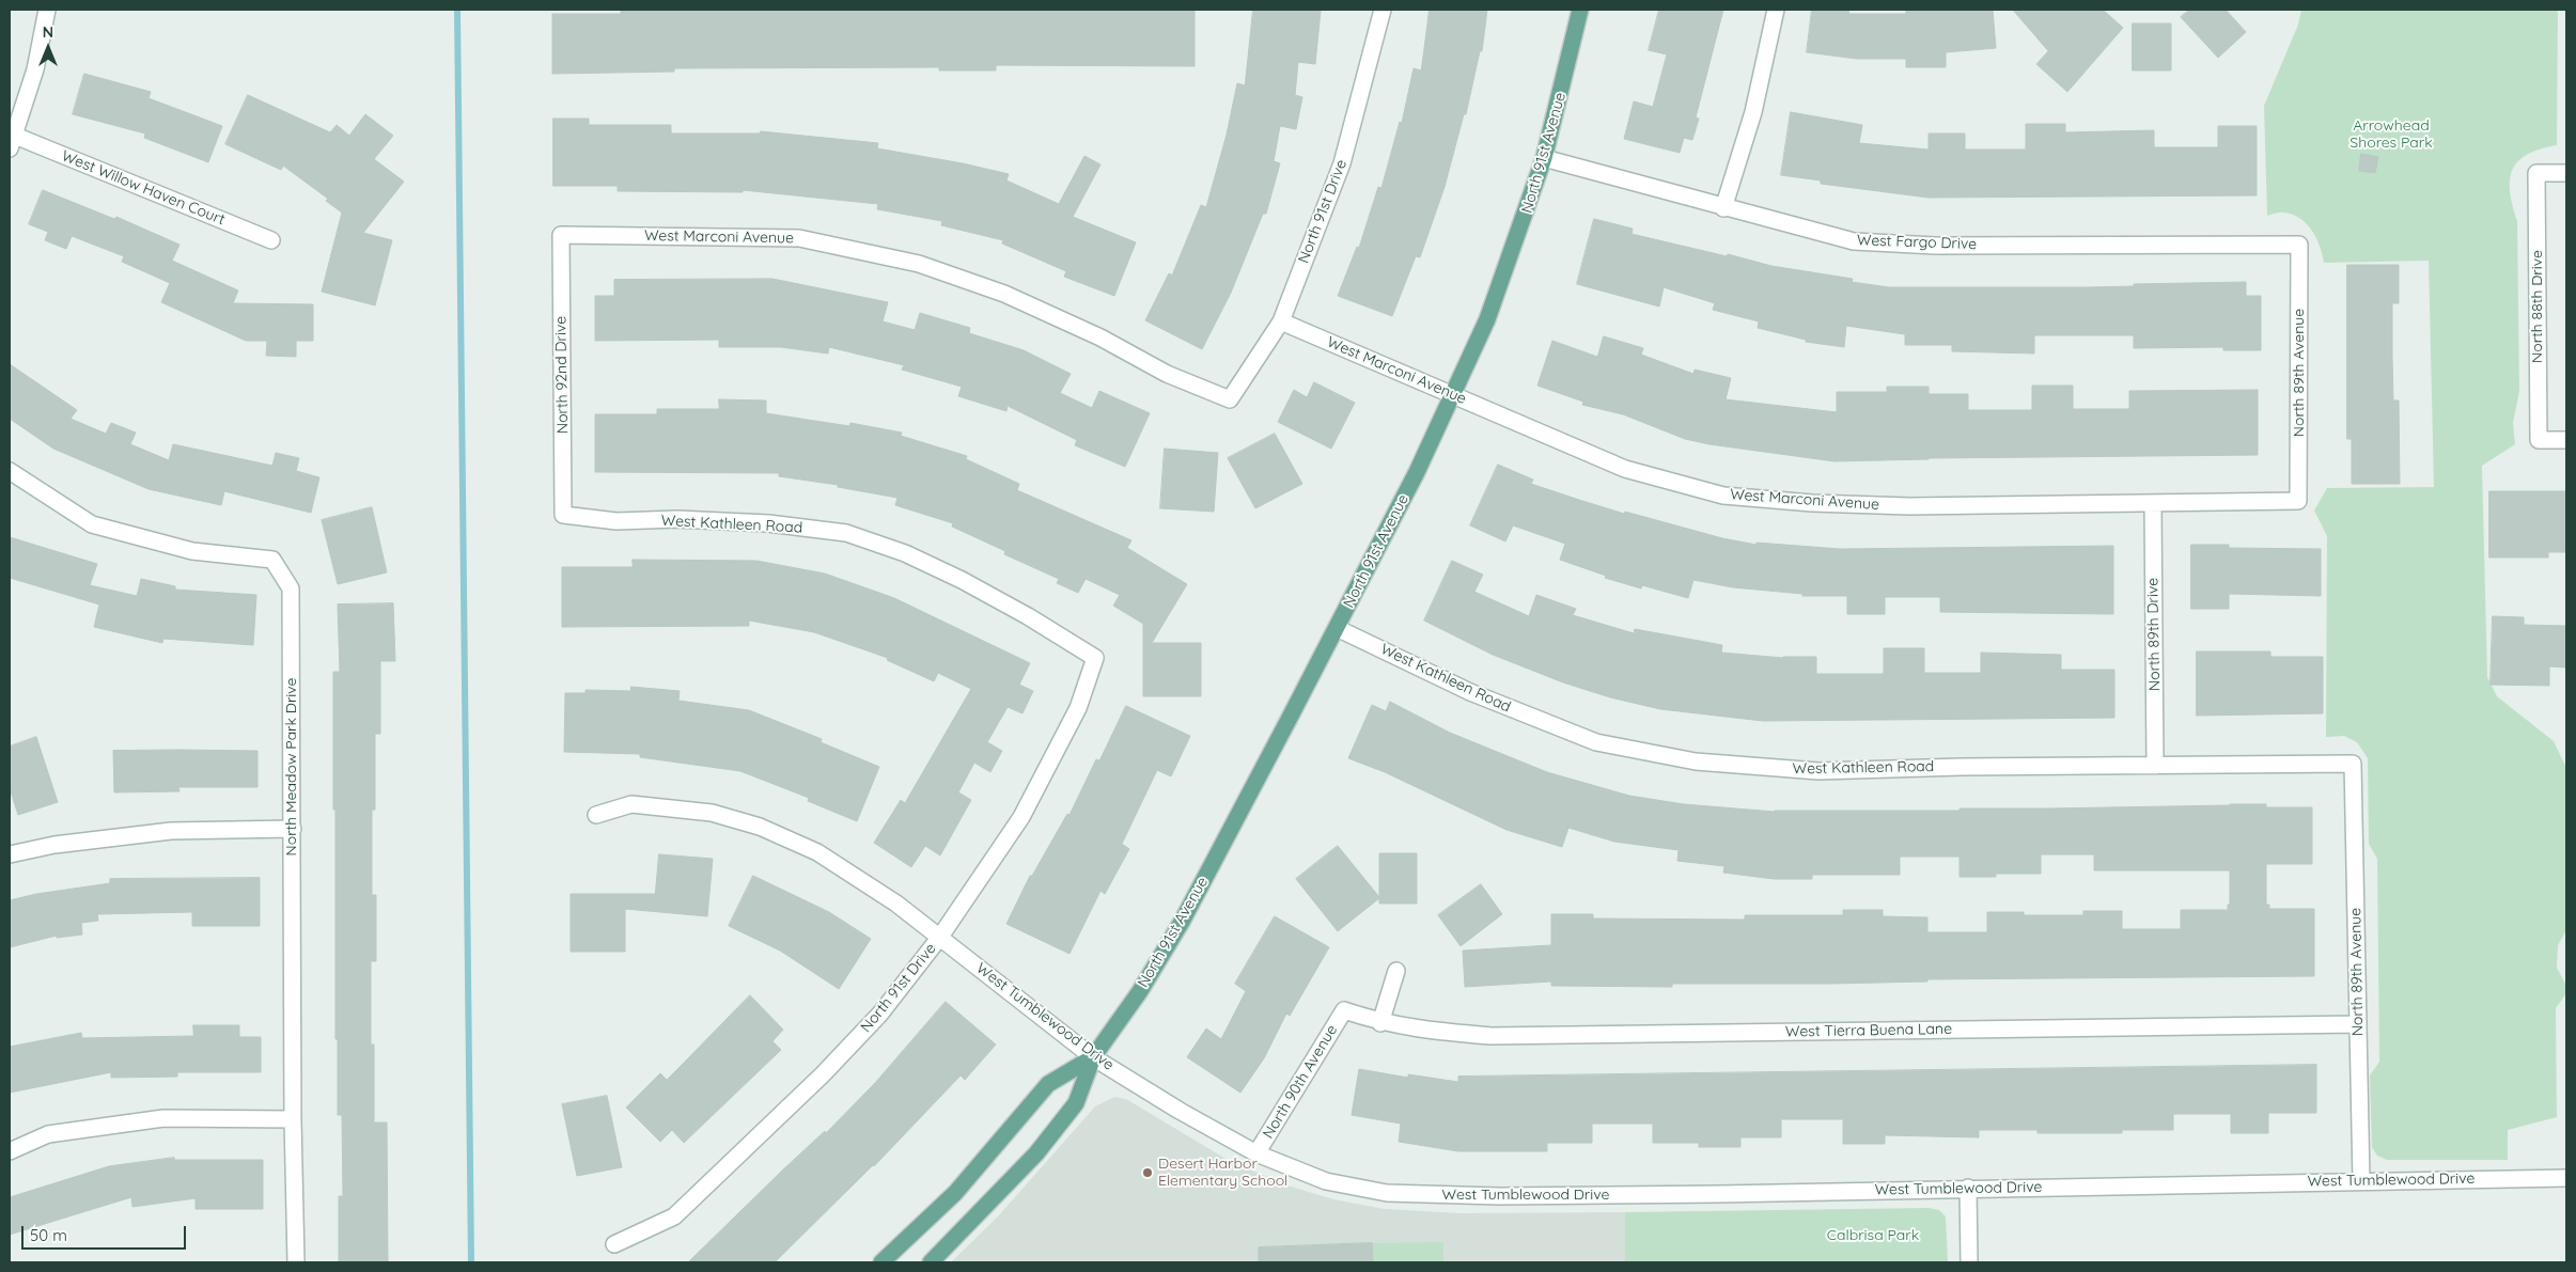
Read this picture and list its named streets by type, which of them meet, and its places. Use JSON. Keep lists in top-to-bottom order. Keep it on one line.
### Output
{"streets":{"main road":["North 91st Avenue"],"street":["West Willow Haven Court","North 91st Drive","West Marconi Avenue","West Fargo Drive","North 88th Drive","North 89th Avenue","North 92nd Drive","West Kathleen Road","North 89th Drive","North Meadow Park Drive","West Tumblewood Drive","West Tierra Buena Lane","North 90th Avenue"]},"crossings":[["North 91st Avenue","West Marconi Avenue"],["North 91st Avenue","West Fargo Drive"],["North 91st Avenue","West Kathleen Road"],["North 91st Avenue","West Tumblewood Drive"],["North 91st Drive","West Marconi Avenue"],["North 91st Drive","West Kathleen Road"],["North 91st Drive","West Tumblewood Drive"],["West Marconi Avenue","North 89th Avenue"],["West Marconi Avenue","North 92nd Drive"],["West Marconi Avenue","North 89th Drive"],["West Fargo Drive","North 89th Avenue"],["North 89th Avenue","West Kathleen Road"],["North 89th Avenue","West Tumblewood Drive"],["North 89th Avenue","West Tierra Buena Lane"],["North 92nd Drive","West Kathleen Road"],["West Kathleen Road","North 89th Drive"],["West Tumblewood Drive","North 90th Avenue"],["West Tierra Buena Lane","North 90th Avenue"]],"parks":["Arrowhead Shores Park","Calbrisa Park"],"places":["Desert Harbor Elementary School"],"scale_bar":"50 m","north":"top"}
